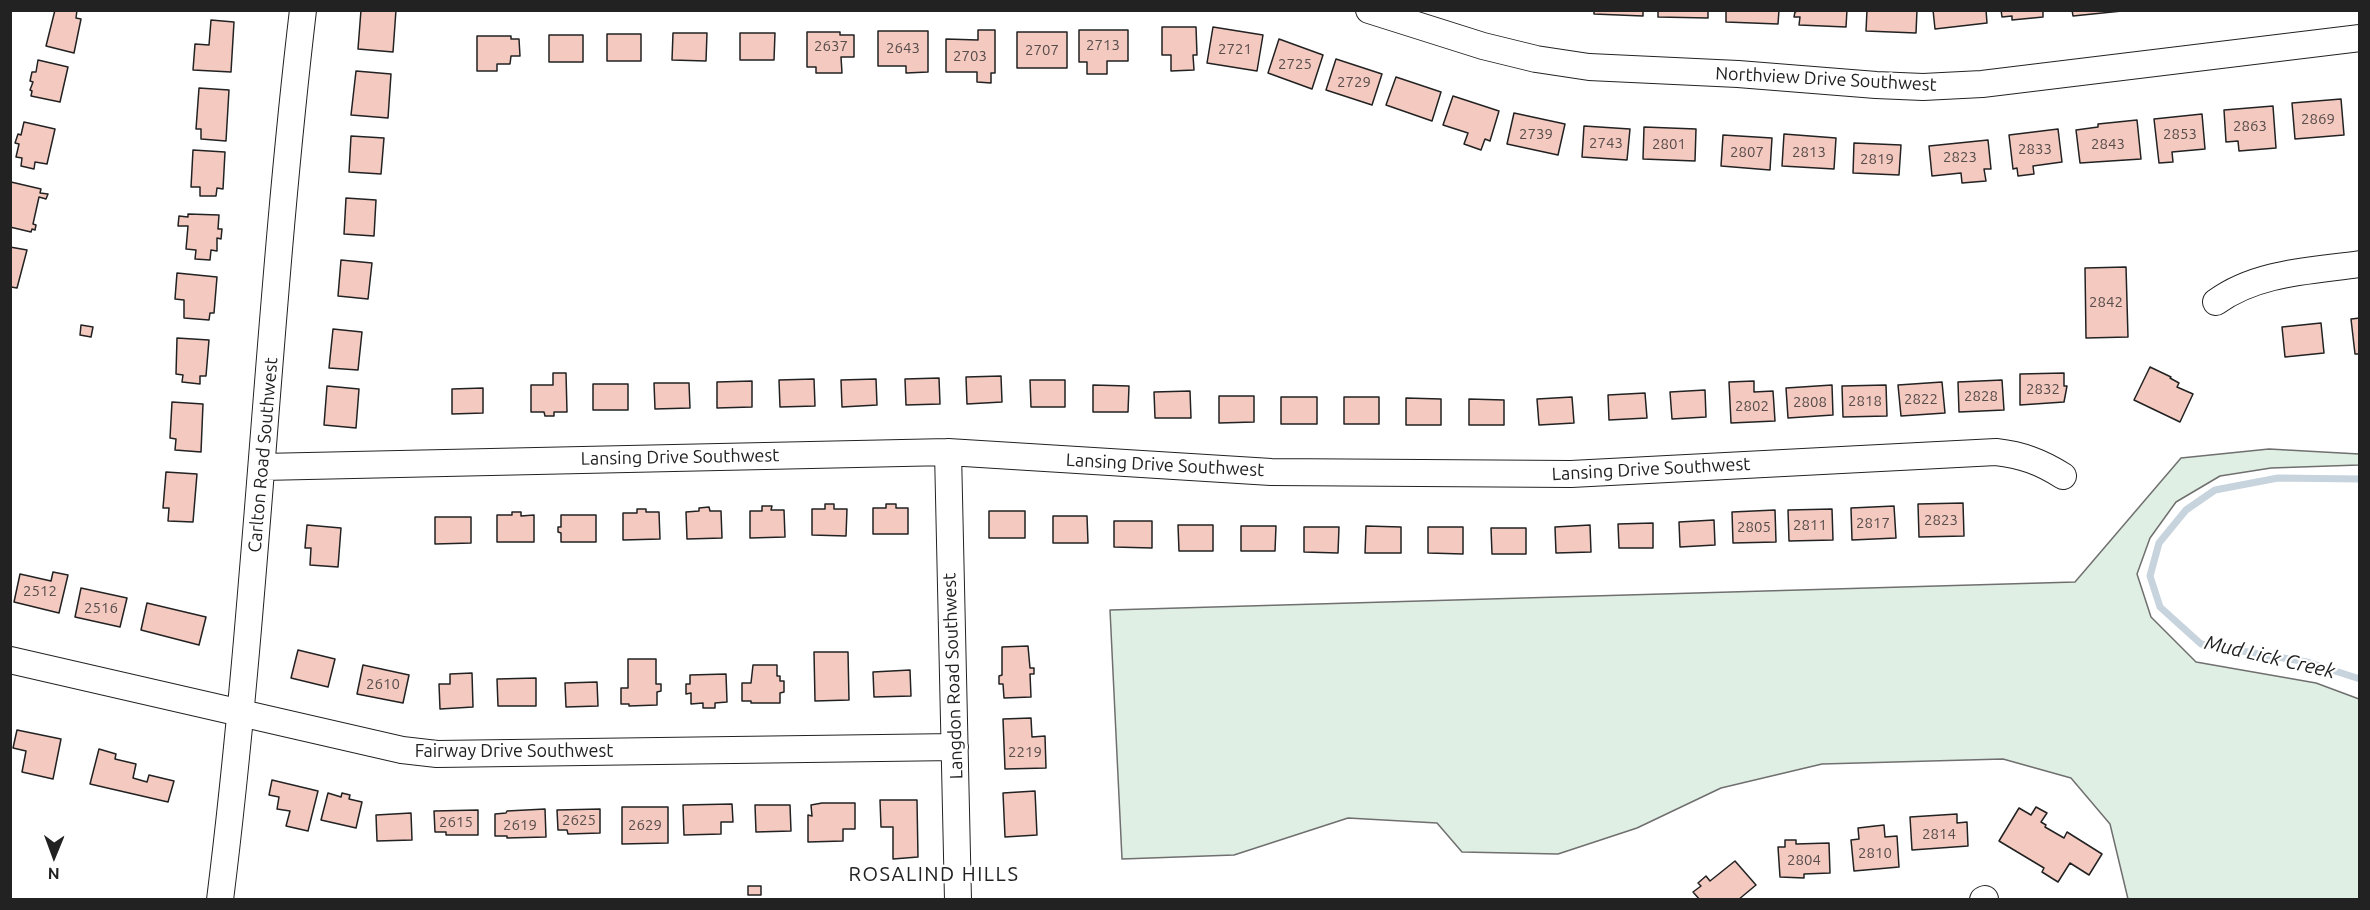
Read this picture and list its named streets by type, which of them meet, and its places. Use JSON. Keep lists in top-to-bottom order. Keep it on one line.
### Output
{"streets":{"street":["Northview Drive Southwest","Carlton Road Southwest","Lansing Drive Southwest","Langdon Road Southwest","Fairway Drive Southwest"]},"crossings":[["Carlton Road Southwest","Lansing Drive Southwest"],["Carlton Road Southwest","Fairway Drive Southwest"],["Lansing Drive Southwest","Langdon Road Southwest"],["Langdon Road Southwest","Fairway Drive Southwest"]],"districts":["ROSALIND HILLS"],"water":["Mud Lick Creek"],"house_numbers":["2713","2637","2643","2721","2707","2703","2725","2729","2869","2863","2739","2853","2743","2801","2843","2833","2807","2813","2823","2819","2842","2832","2828","2822","2818","2808","2802","2823","2817","2811","2805","2512","2516","2610","2219","2625","2615","2619","2629","2814","2810","2804"],"north":"bottom"}
